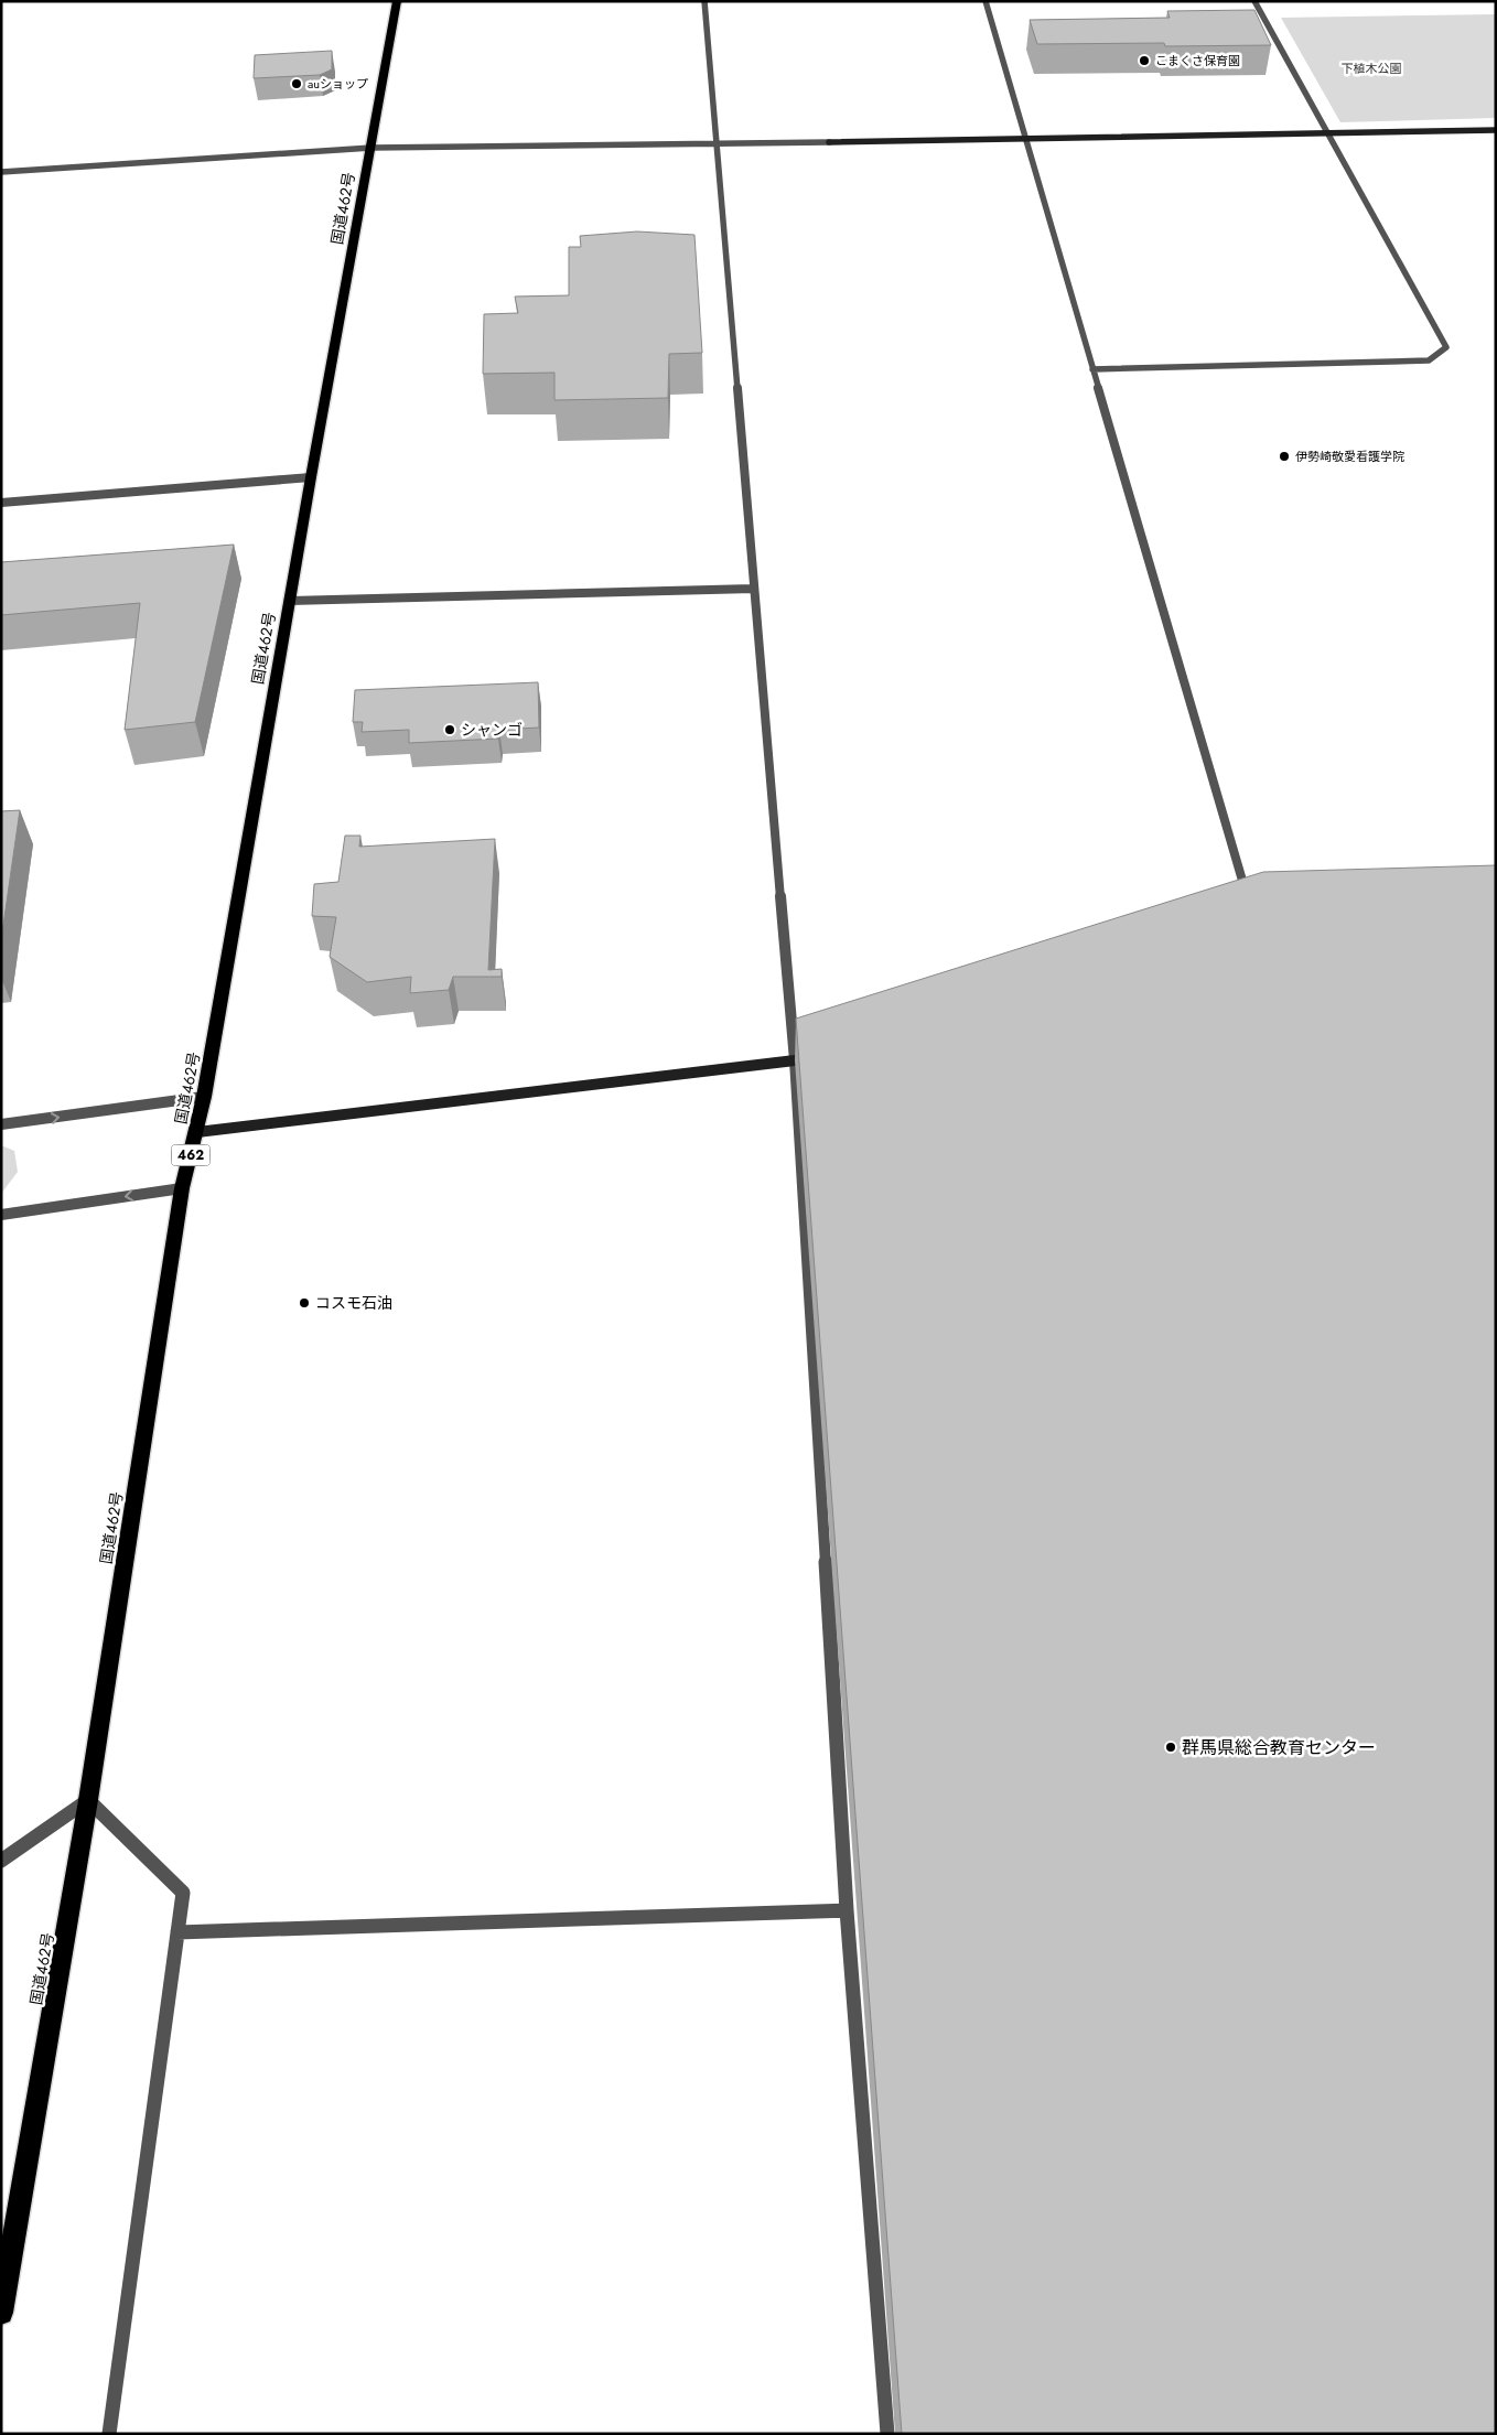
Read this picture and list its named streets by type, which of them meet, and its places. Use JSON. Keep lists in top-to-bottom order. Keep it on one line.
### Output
{"streets":{"highway":["国道462号","462"]},"parks":["下植木公園"],"places":["こまくさ保育園","auショップ","伊勢崎敬愛看護学院","シャンゴ","コスモ石油","群馬県総合教育センター"]}
